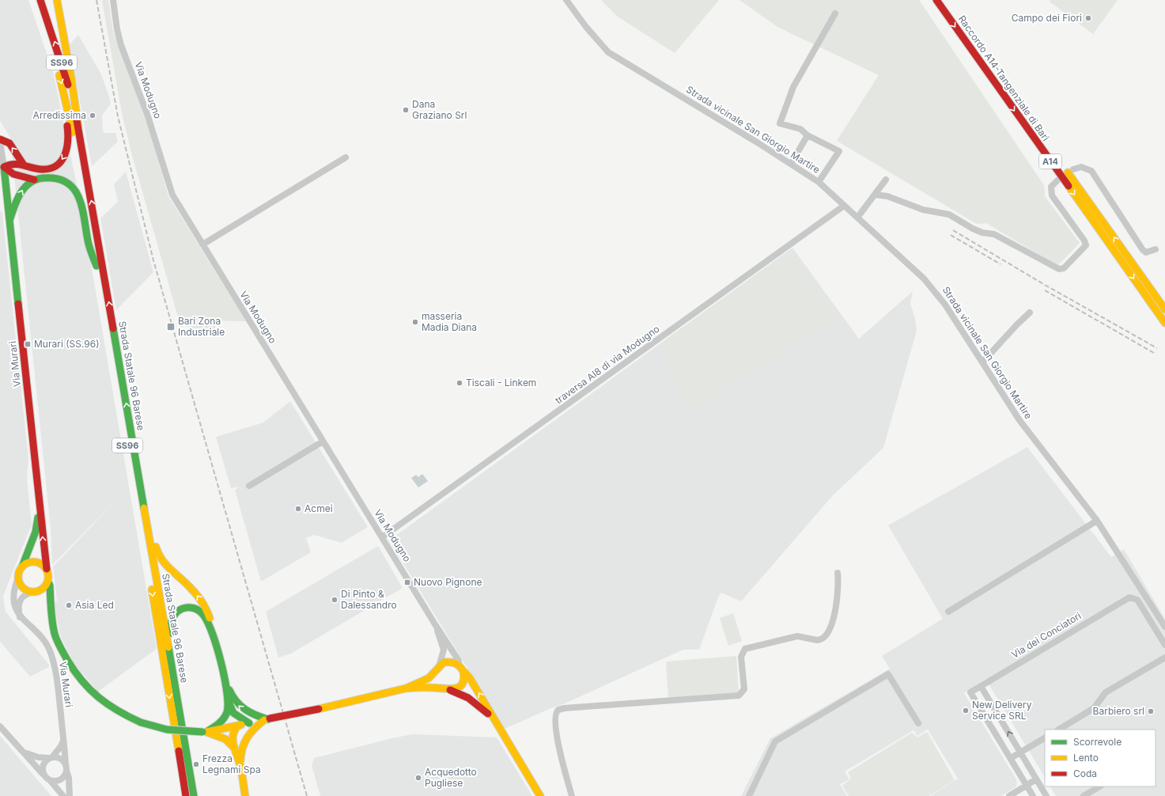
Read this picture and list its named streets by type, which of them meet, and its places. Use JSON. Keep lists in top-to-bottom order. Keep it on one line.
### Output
{"streets":{"main road":["SS96","Raccordo A14-Tangenziale di Bari","A14","Via Murari","Strada Statale 96 Barese"],"street":["Via Modugno","Strada vicinale San Giorgio Martire","traversa AI8 di via Modugno","Via dei Conciatori"]},"crossings":[["Via Modugno","traversa AI8 di via Modugno"],["Strada vicinale San Giorgio Martire","traversa AI8 di via Modugno"]],"places":{"other":["Campo dei Fiori","Dana Graziano Srl","Arredissima","masseria Madia Diana","Tiscali - Linkem","Acmei","Di Pinto & Dalessandro","Asia Led","New Delivery Service SRL","Barbiero srl","Frezza Legnami Spa","Acquedotto Pugliese"],"transit":["Bari Zona Industriale","Murari (SS.96)","Nuovo Pignone"]},"legend":["Scorrevole","Lento","Coda"]}
